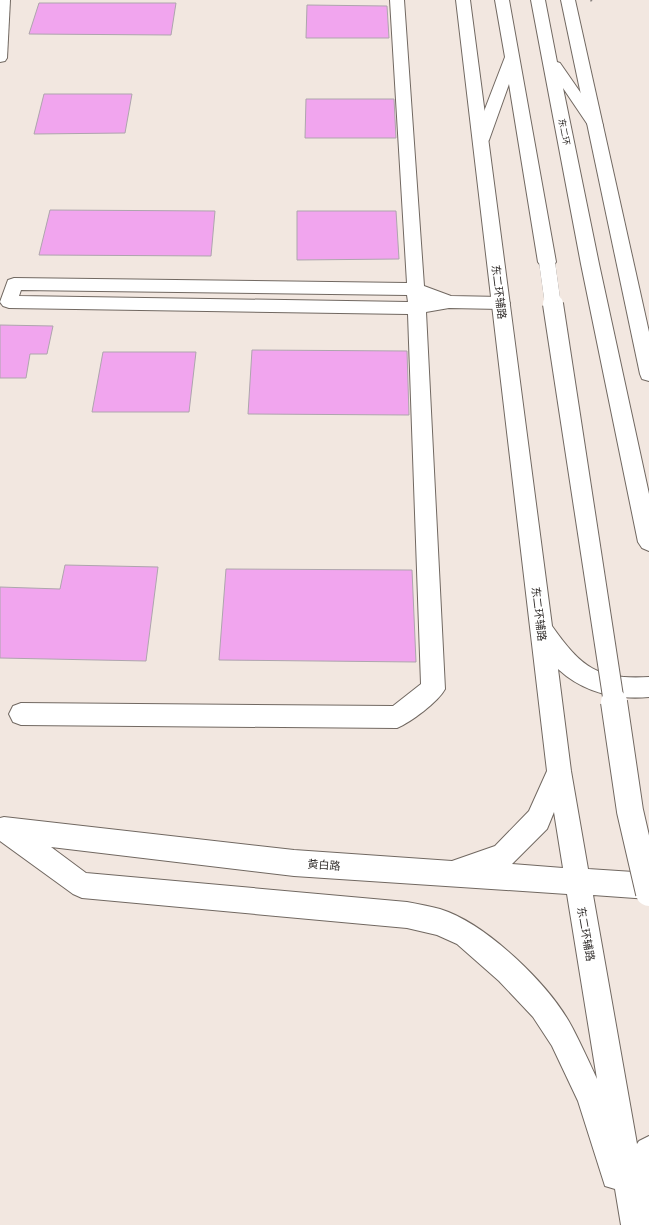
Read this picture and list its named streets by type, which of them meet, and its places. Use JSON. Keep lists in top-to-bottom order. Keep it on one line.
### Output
{"streets":{"main road":["东二环","东二环辅路","黄白路"]},"crossings":[["东二环辅路","黄白路"]]}
